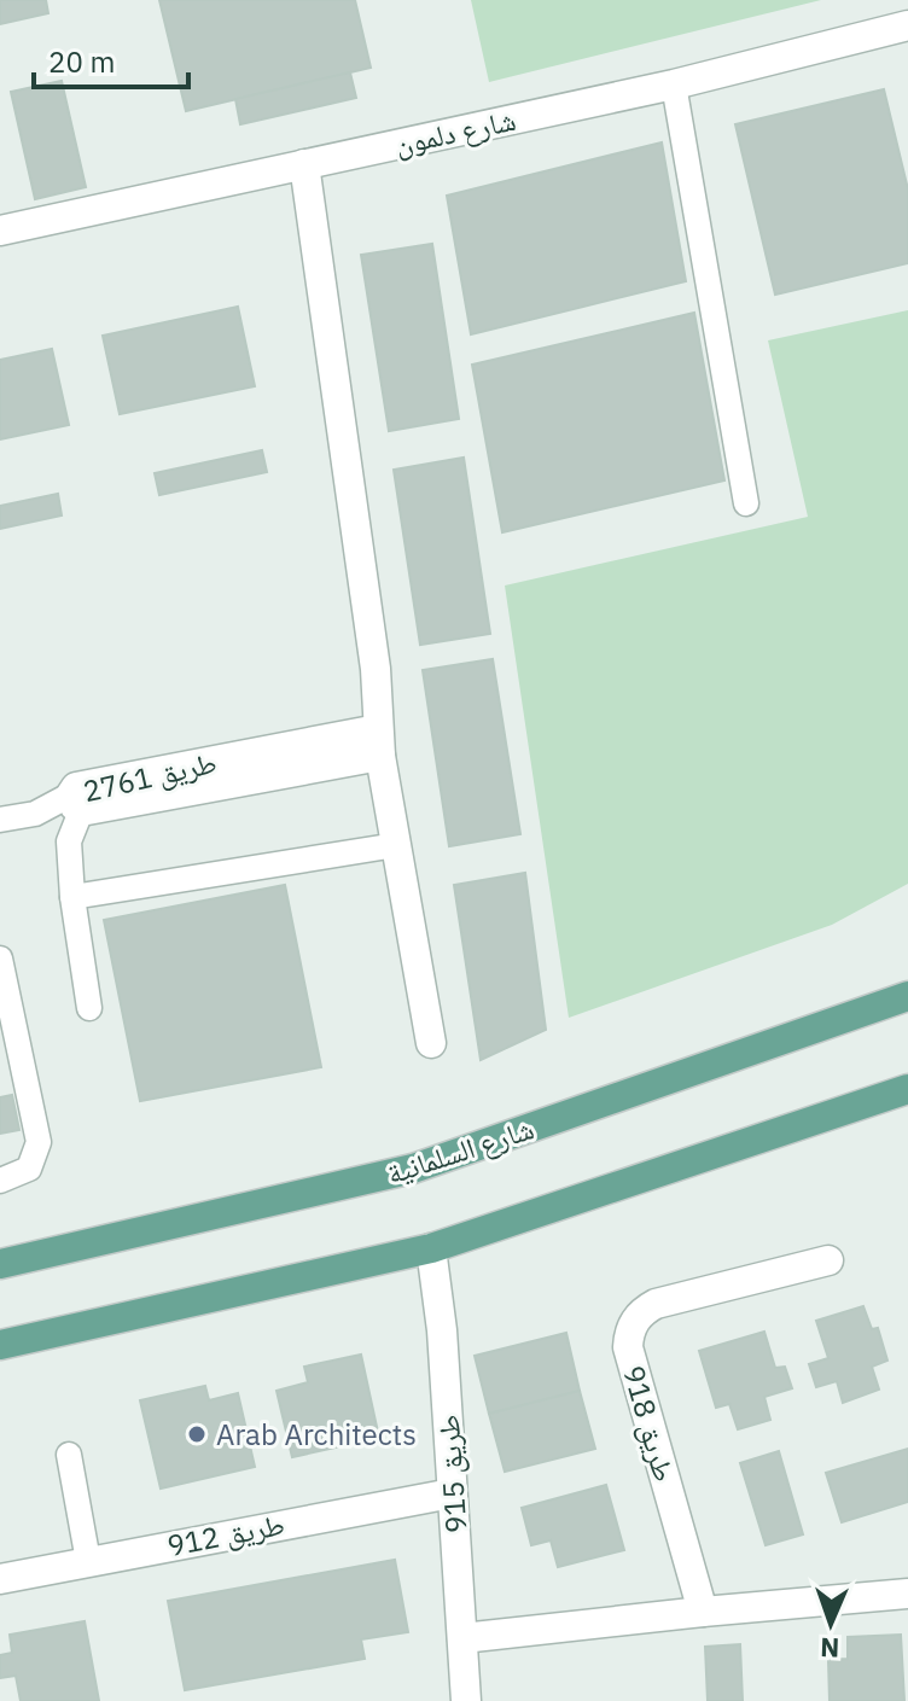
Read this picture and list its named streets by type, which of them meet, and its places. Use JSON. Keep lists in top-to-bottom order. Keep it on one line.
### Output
{"streets":{"main road":["شارع السلمانية"],"street":["شارع دلمون","طريق 2761","طريق 918","طريق 915","طريق 912"]},"crossings":[["طريق 915","طريق 912"]],"places":["Arab Architects"],"scale_bar":"20 m","north":"bottom"}
